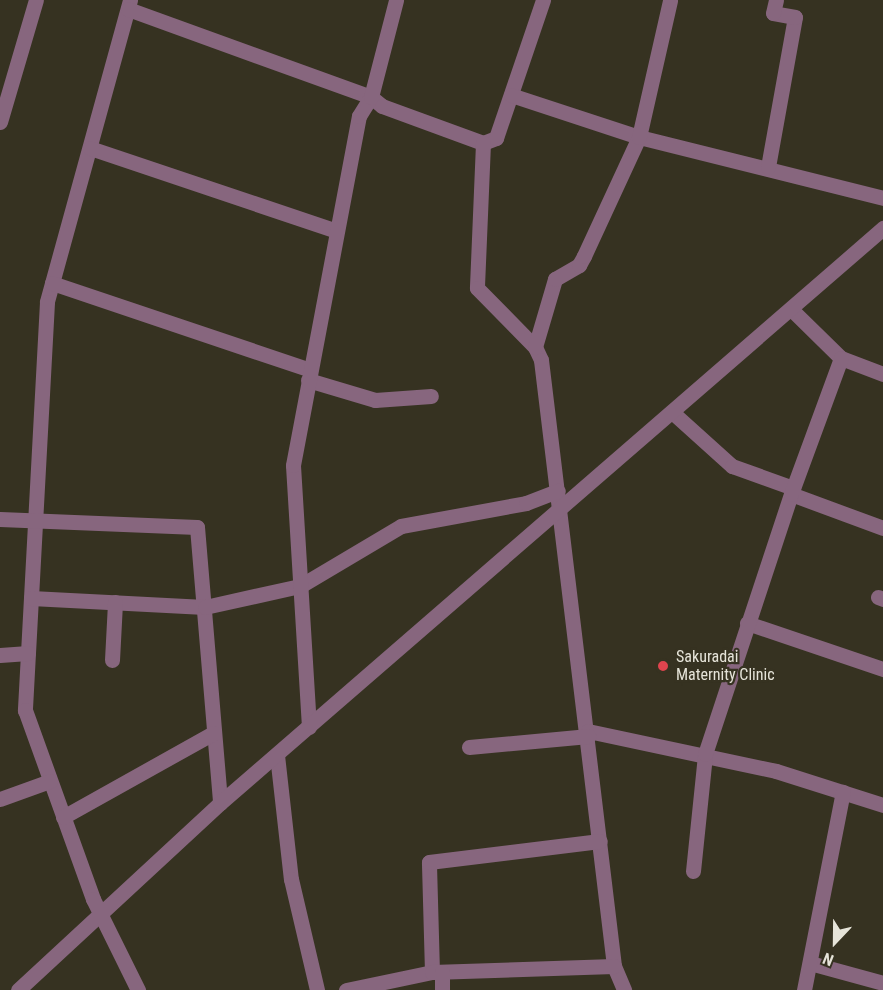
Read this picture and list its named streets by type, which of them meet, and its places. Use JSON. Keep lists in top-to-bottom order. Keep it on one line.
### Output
{"places":["Sakuradai Maternity Clinic"],"north":"bottom"}
